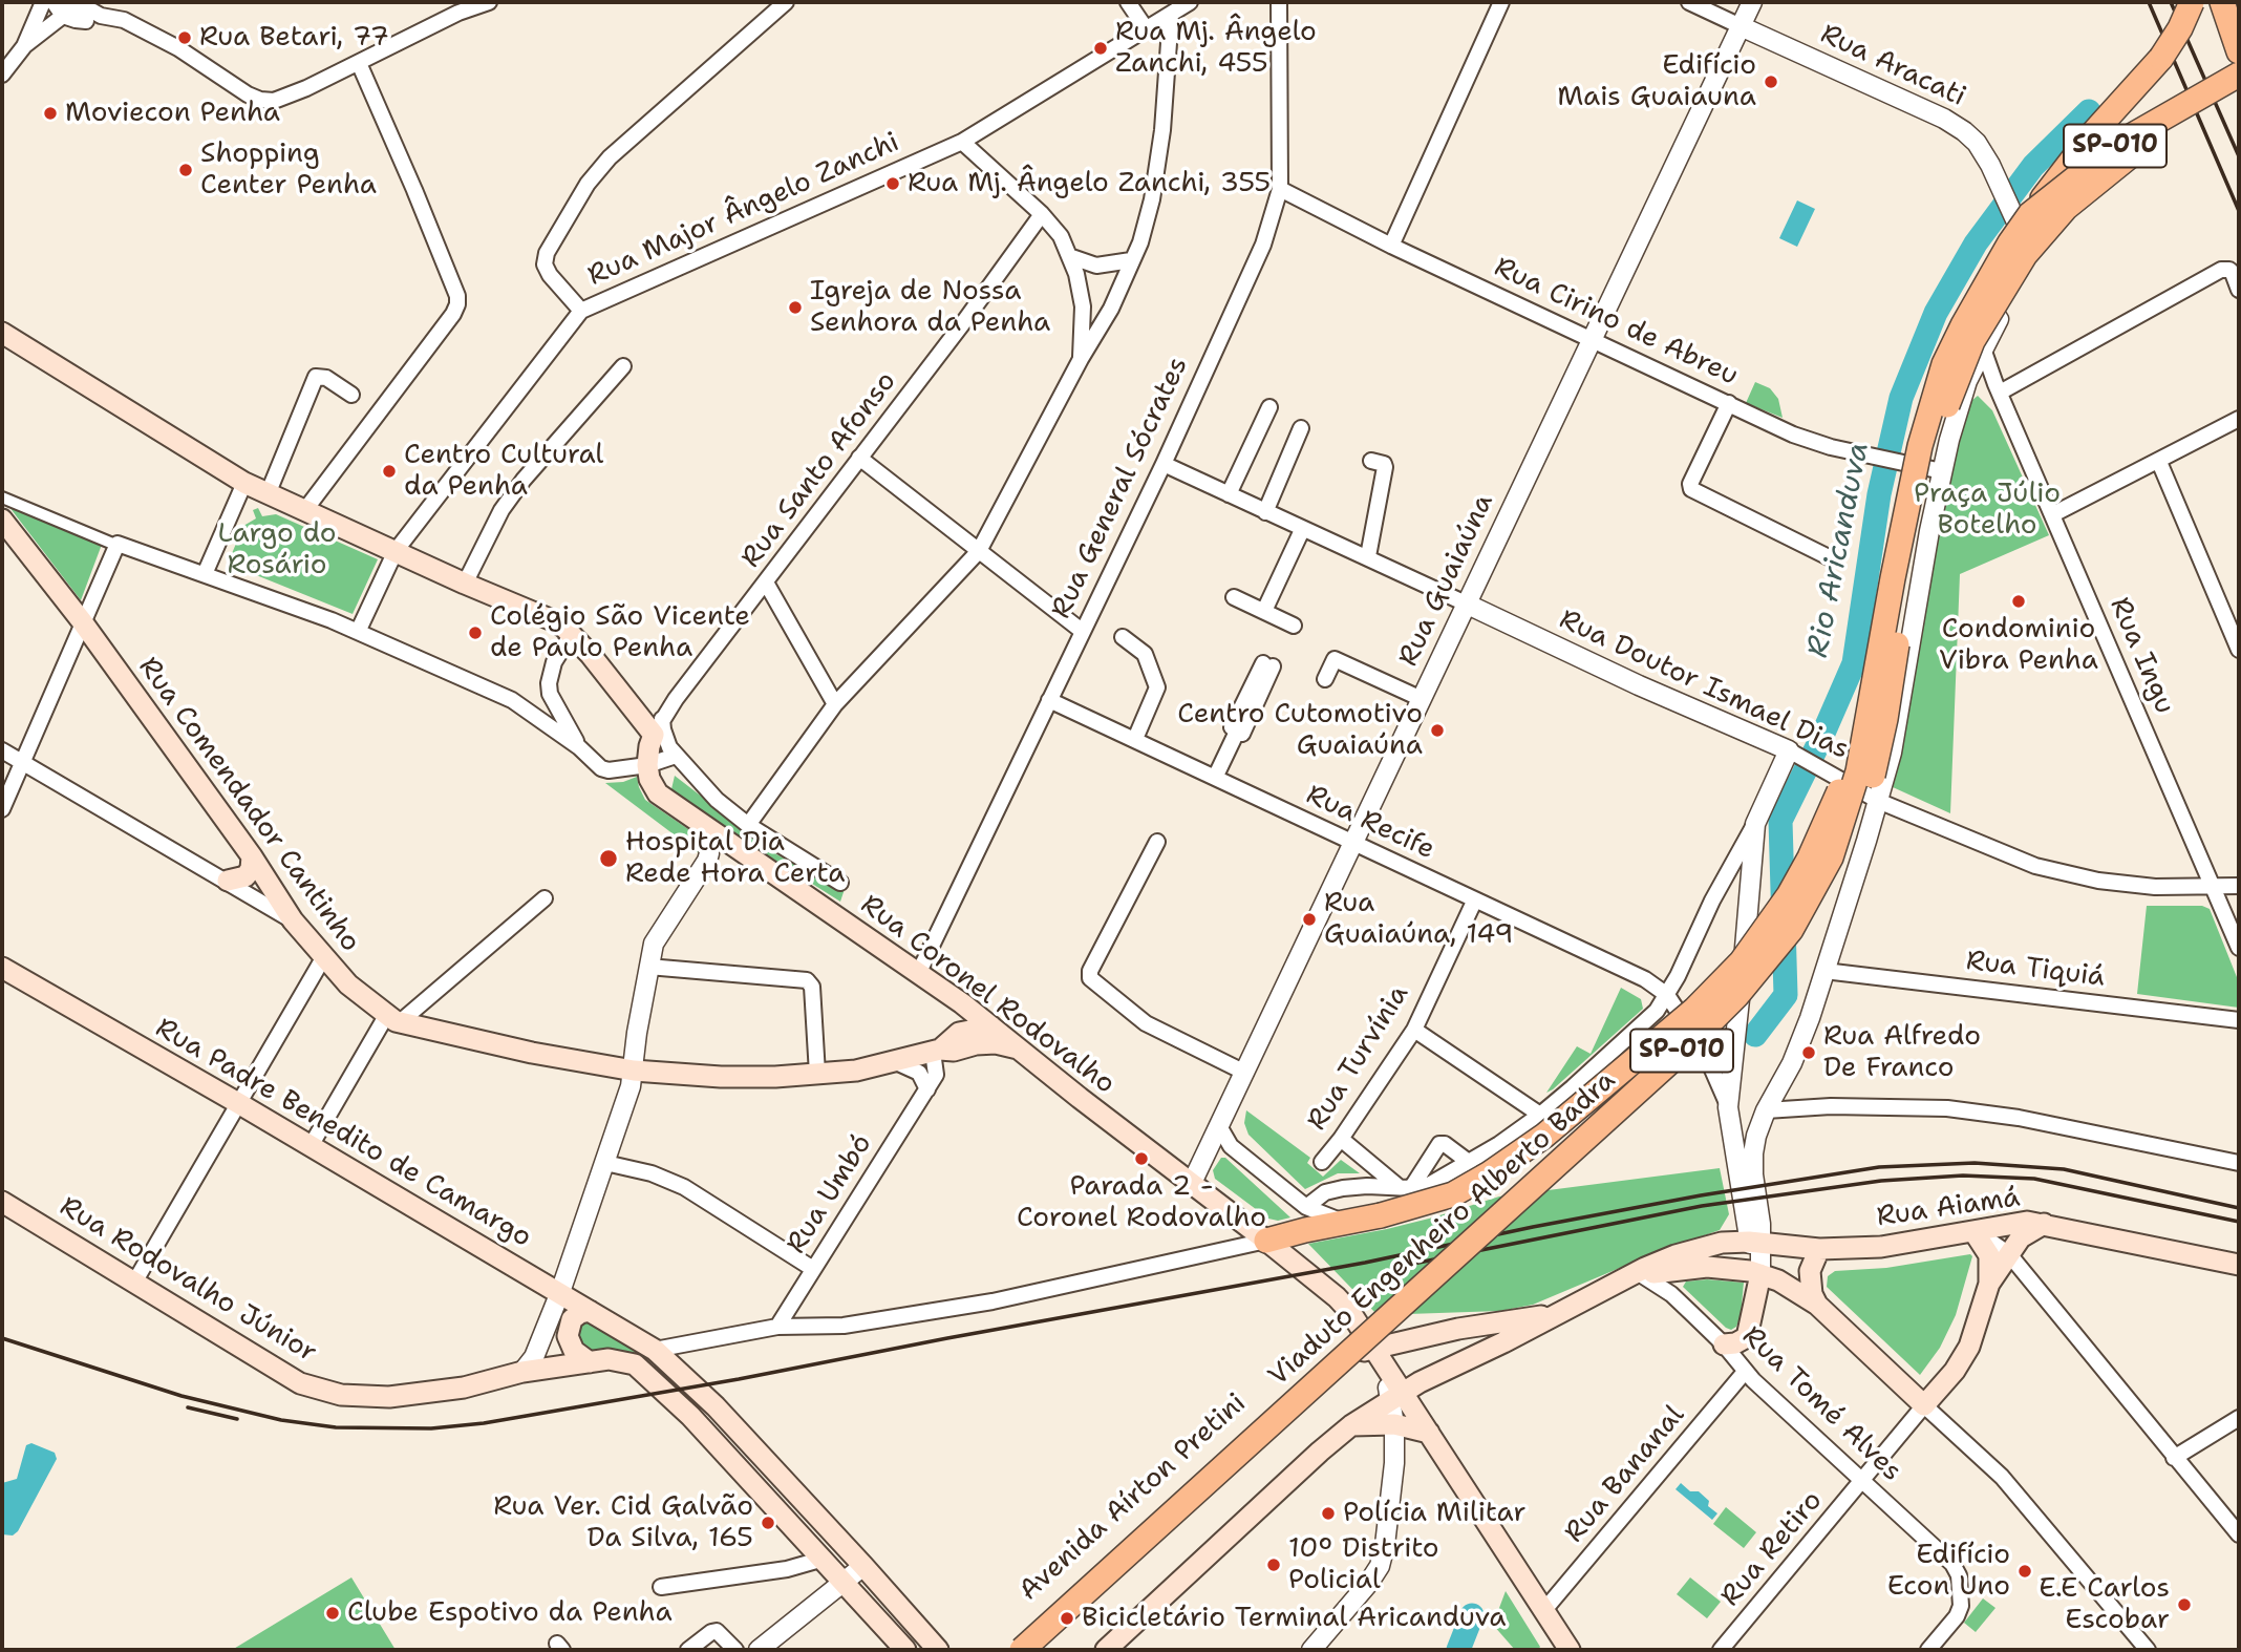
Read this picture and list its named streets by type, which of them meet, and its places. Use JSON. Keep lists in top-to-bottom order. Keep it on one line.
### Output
{"streets":{"highway":["SP-010","Viaduto Engenheiro Alberto Badra"],"main road":["Rua Comendador Cantinho","Rua Coronel Rodovalho","Rua Padre Benedito de Camargo","Rua Aiamá","Rua Rodovalho Júnior","Avenida Aírton Pretini"],"street":["Rua Aracati","Rua Major Ângelo Zanchi","Rua Cirino de Abreu","Rua Santo Afonso","Rua General Sócrates","Rua Guaiaúna","Rua Ingu","Rua Doutor Ismael Dias","Rua Recife","Rua Tiquiá","Rua Turvínia","Rua Umbó","Rua Tomé Alves","Rua Bananal","Rua Retiro"]},"crossings":[["Rua Aracati","Rua Guaiaúna"],["Rua Aracati","Viaduto Engenheiro Alberto Badra"],["Rua Cirino de Abreu","Rua General Sócrates"],["Rua Cirino de Abreu","Rua Guaiaúna"],["Rua General Sócrates","Rua Doutor Ismael Dias"],["Rua General Sócrates","Rua Recife"],["Rua General Sócrates","Rua Coronel Rodovalho"],["Rua Guaiaúna","Rua Doutor Ismael Dias"],["Rua Guaiaúna","Rua Recife"],["Rua Guaiaúna","Rua Coronel Rodovalho"],["Rua Ingu","Rua Doutor Ismael Dias"],["Rua Comendador Cantinho","Rua Coronel Rodovalho"],["Rua Comendador Cantinho","Rua Umbó"],["Rua Recife","Rua Turvínia"],["Rua Coronel Rodovalho","Rua Bananal"],["Rua Coronel Rodovalho","Avenida Aírton Pretini"],["Rua Aiamá","Rua Tomé Alves"],["Rua Tomé Alves","Rua Bananal"],["Rua Tomé Alves","Rua Retiro"]],"water":["Rio Aricanduva"],"parks":["Praça Júlio Botelho","Largo do Rosário"],"places":["Rua Betari, 77","Rua Mj. Ângelo Zanchi, 455","Edifício Mais Guaiauna","Moviecon Penha","Shopping Center Penha","Rua Mj. Ângelo Zanchi, 355","Igreja de Nossa Senhora da Penha","Centro Cultural da Penha","Condominio Vibra Penha","Colégio São Vicente de Paulo Penha","Centro Cutomotivo Guaiaúna","Hospital Dia Rede Hora Certa","Rua Guaiaúna, 149","Rua Alfredo De Franco","Parada 2 - Coronel Rodovalho","Polícia Militar","Rua Ver. Cid Galvão Da Silva, 165","10º Distrito Policial","Edifício Econ Uno","E.E Carlos Escobar","Clube Espotivo da Penha","Bicicletário Terminal Aricanduva"]}
